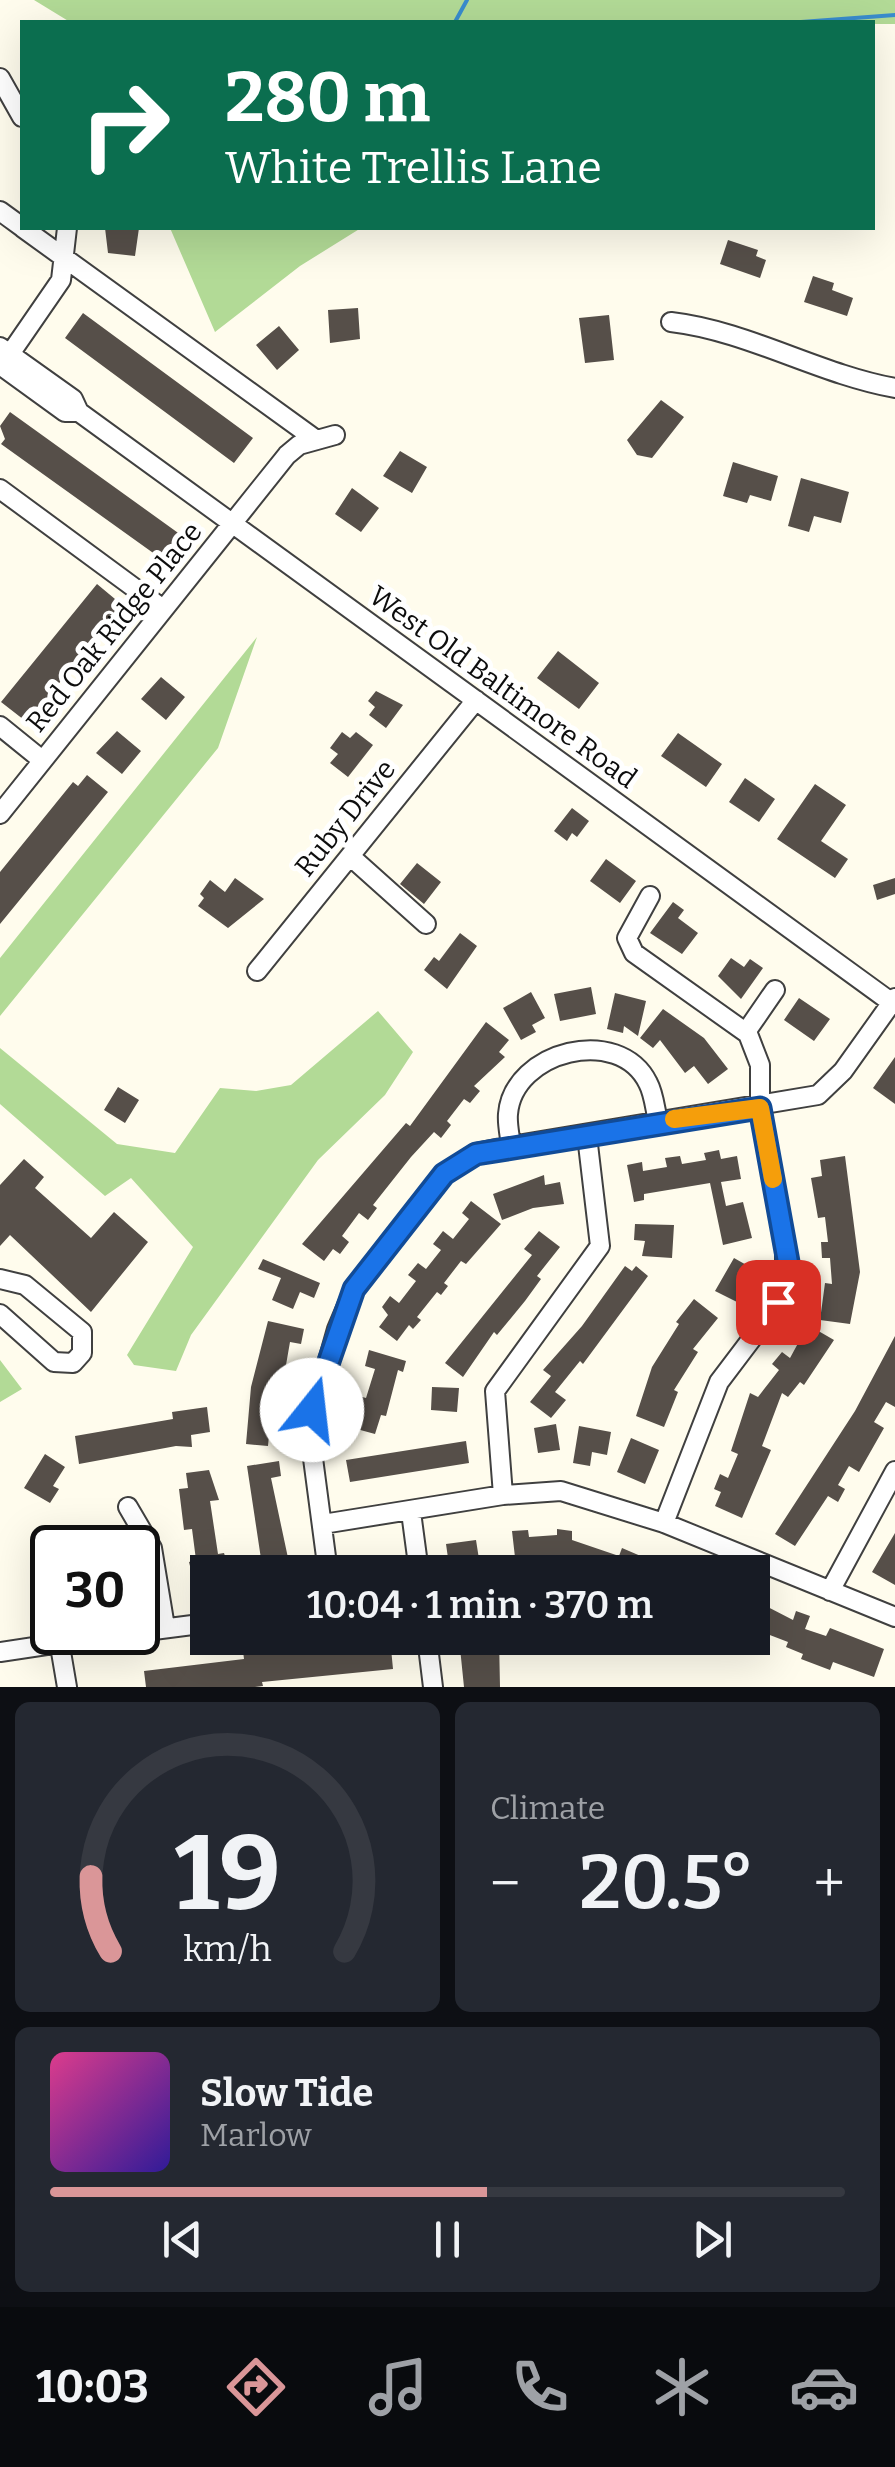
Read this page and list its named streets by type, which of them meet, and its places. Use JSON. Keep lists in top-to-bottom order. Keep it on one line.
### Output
{"streets":{"street":["Red Oak Ridge Place","West Old Baltimore Road","Ruby Drive"]},"crossings":[["Red Oak Ridge Place","West Old Baltimore Road"],["West Old Baltimore Road","Ruby Drive"]],"page":{"turn":["280 m","White Trellis Lane"],"limit":"30","trip":"10:04 · 1 min · 370 m","tile":"Climate","heat":["−","20.5°","+"],"song":["Slow Tide","Marlow"],"tabs":"10:03","gauge":["19","km/h"]}}
